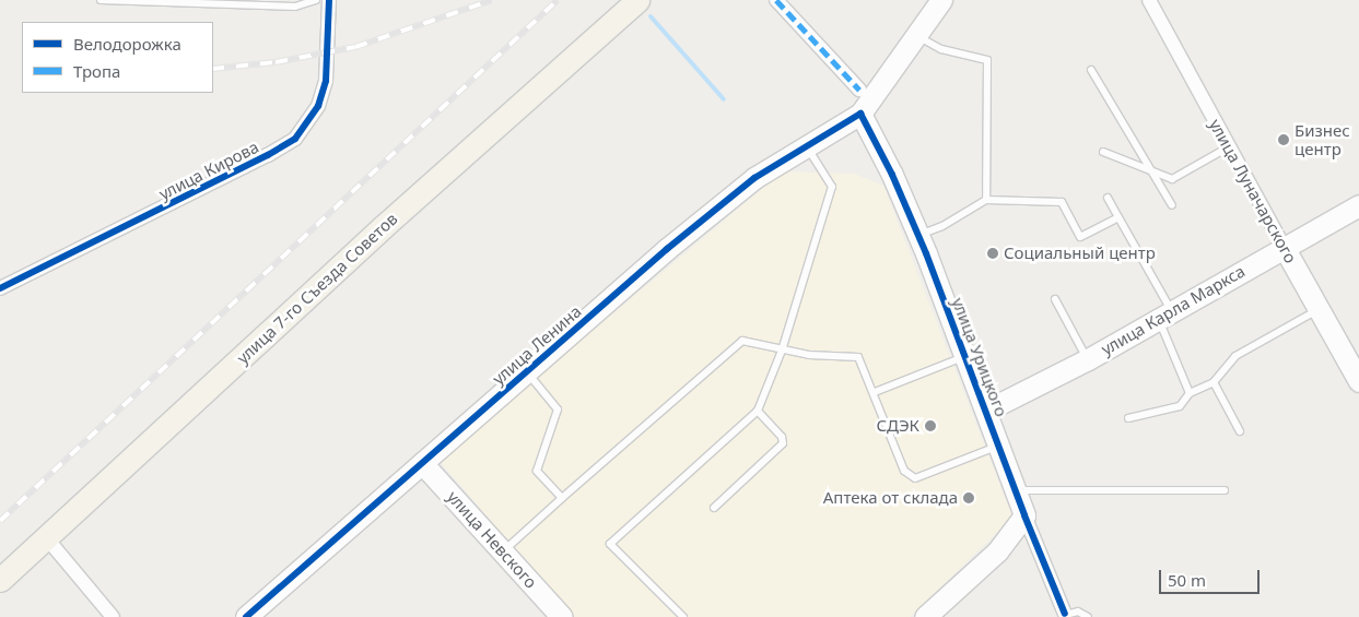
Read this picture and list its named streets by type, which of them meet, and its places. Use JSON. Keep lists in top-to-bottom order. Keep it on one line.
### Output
{"streets":{"main road":["улица 7-го Съезда Советов"],"street":["улица Кирова","улица Луначарского","улица Карла Маркса","улица Ленина","улица Урицкого","улица Невского"]},"crossings":[["улица Луначарского","улица Карла Маркса"],["улица Карла Маркса","улица Урицкого"],["улица Ленина","улица Урицкого"],["улица Ленина","улица Невского"]],"places":["Бизнес центр","Социальный центр","СДЭК","Аптека от склада"],"legend":["Велодорожка","Тропа"],"scale_bar":"50 m"}
